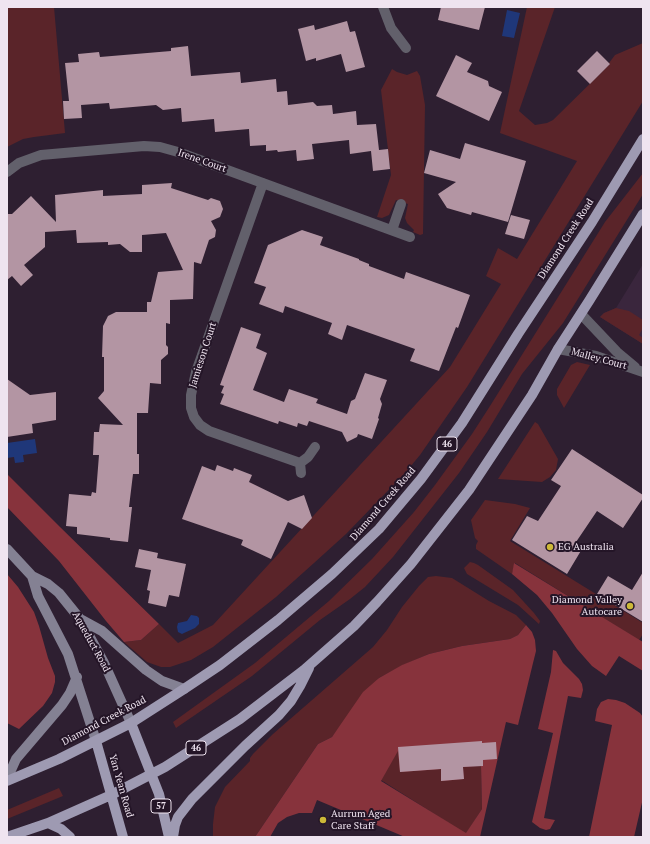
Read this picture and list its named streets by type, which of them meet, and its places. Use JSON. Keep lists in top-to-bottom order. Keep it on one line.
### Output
{"streets":{"main road":["Diamond Creek Road","46","Aqueduct Road","Yan Yean Road","57"],"street":["Irene Court","Jamieson Court","Malley Court"]},"crossings":[["Irene Court","Jamieson Court"],["Diamond Creek Road","Aqueduct Road"],["Diamond Creek Road","Yan Yean Road"],["Diamond Creek Road","57"],["Malley Court","46"],["46","Yan Yean Road"],["46","57"],["Aqueduct Road","Yan Yean Road"],["Aqueduct Road","57"]],"places":["EG Australia","Diamond Valley Autocare","Aurrum Aged Care Staff"]}
